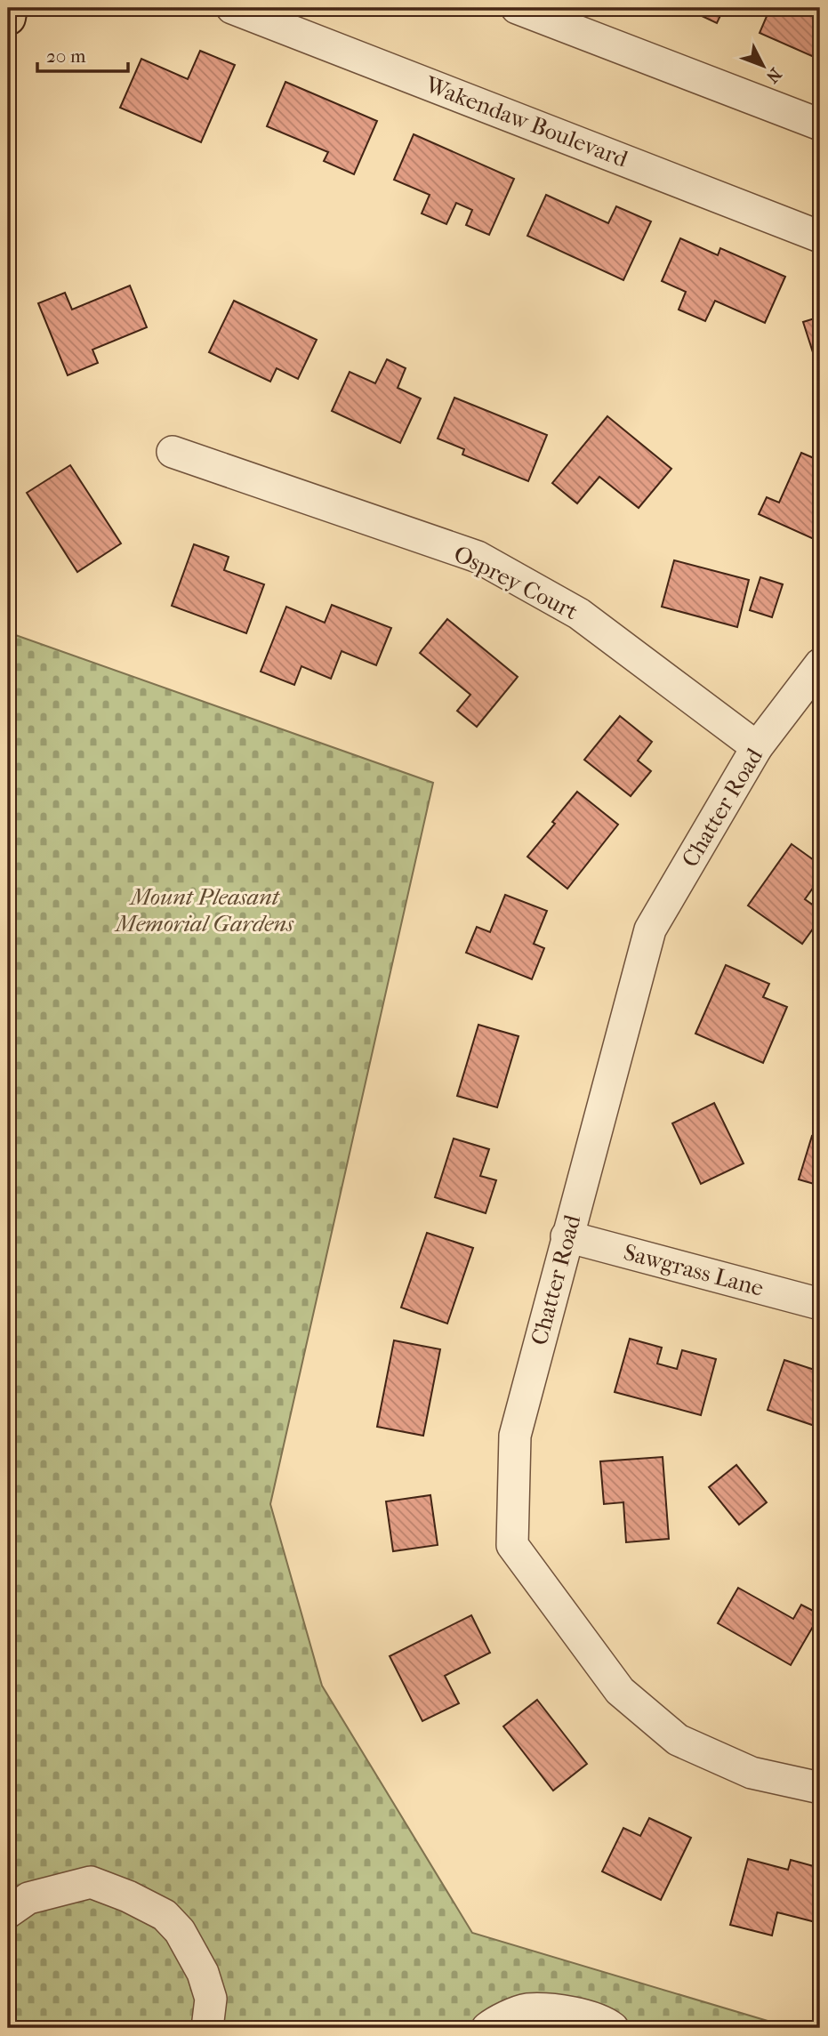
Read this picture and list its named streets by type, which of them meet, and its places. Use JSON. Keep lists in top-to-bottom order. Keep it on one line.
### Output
{"streets":{"street":["Wakendaw Boulevard","Osprey Court","Chatter Road","Sawgrass Lane"]},"crossings":[["Osprey Court","Chatter Road"],["Chatter Road","Sawgrass Lane"]],"parks":["Mount Pleasant Memorial Gardens"],"scale_bar":"20 m","north":"bottom right"}
